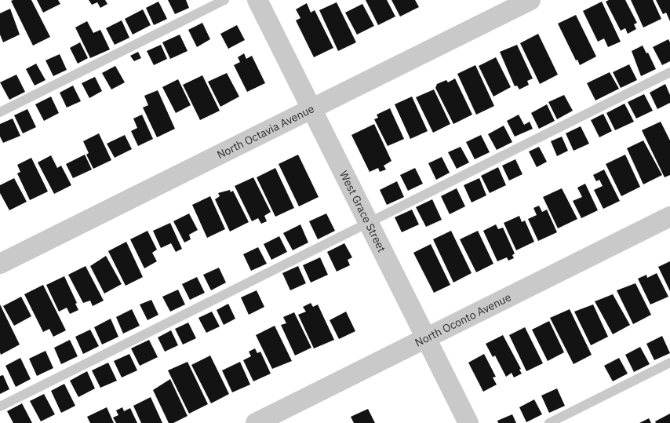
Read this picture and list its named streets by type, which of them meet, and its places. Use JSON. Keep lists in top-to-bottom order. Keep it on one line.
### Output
{"streets":{"street":["North Octavia Avenue","West Grace Street","North Oconto Avenue"]},"crossings":[["North Octavia Avenue","West Grace Street"],["West Grace Street","North Oconto Avenue"]]}
